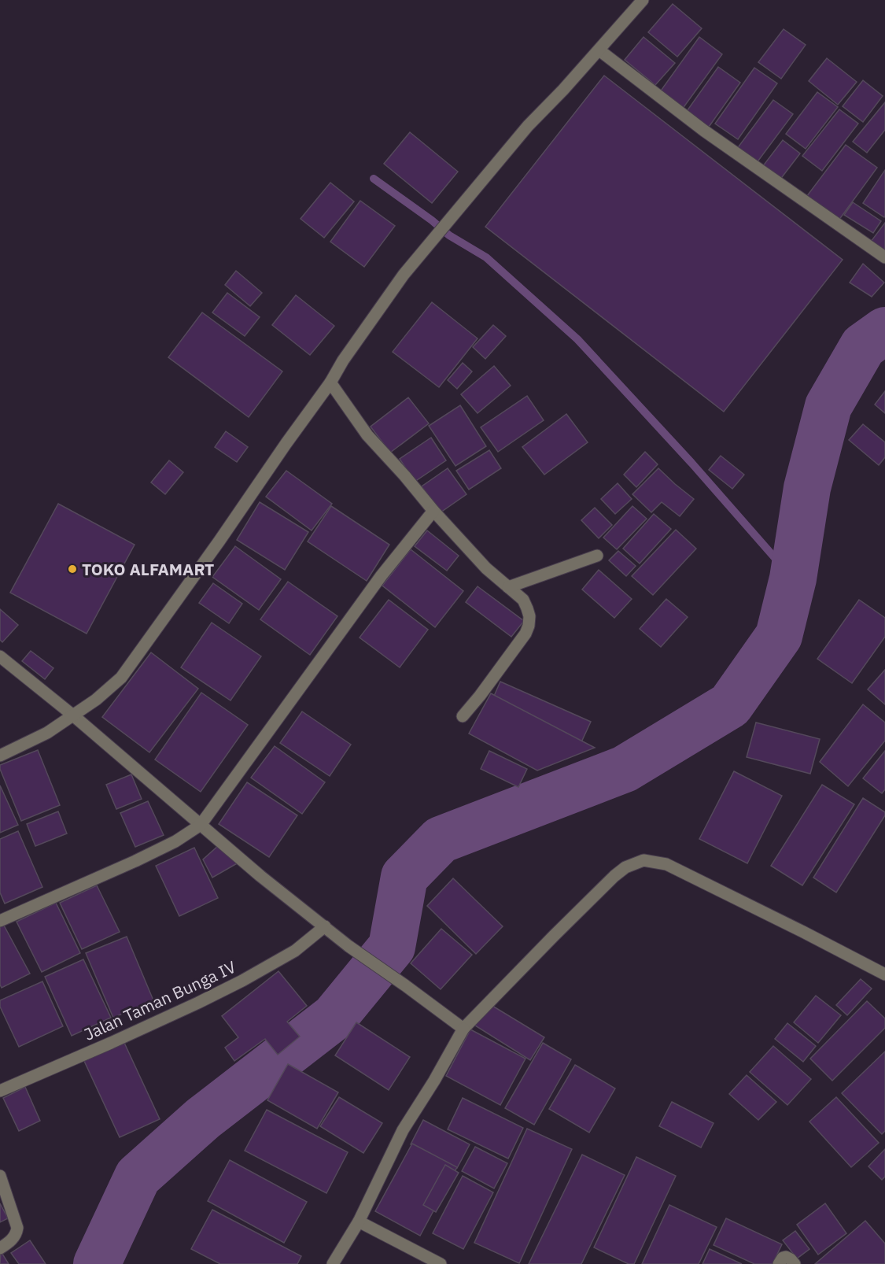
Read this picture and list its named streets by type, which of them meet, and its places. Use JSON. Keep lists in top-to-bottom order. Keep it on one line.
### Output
{"streets":{"street":["Jalan Taman Bunga IV"]},"places":["TOKO ALFAMART"]}
